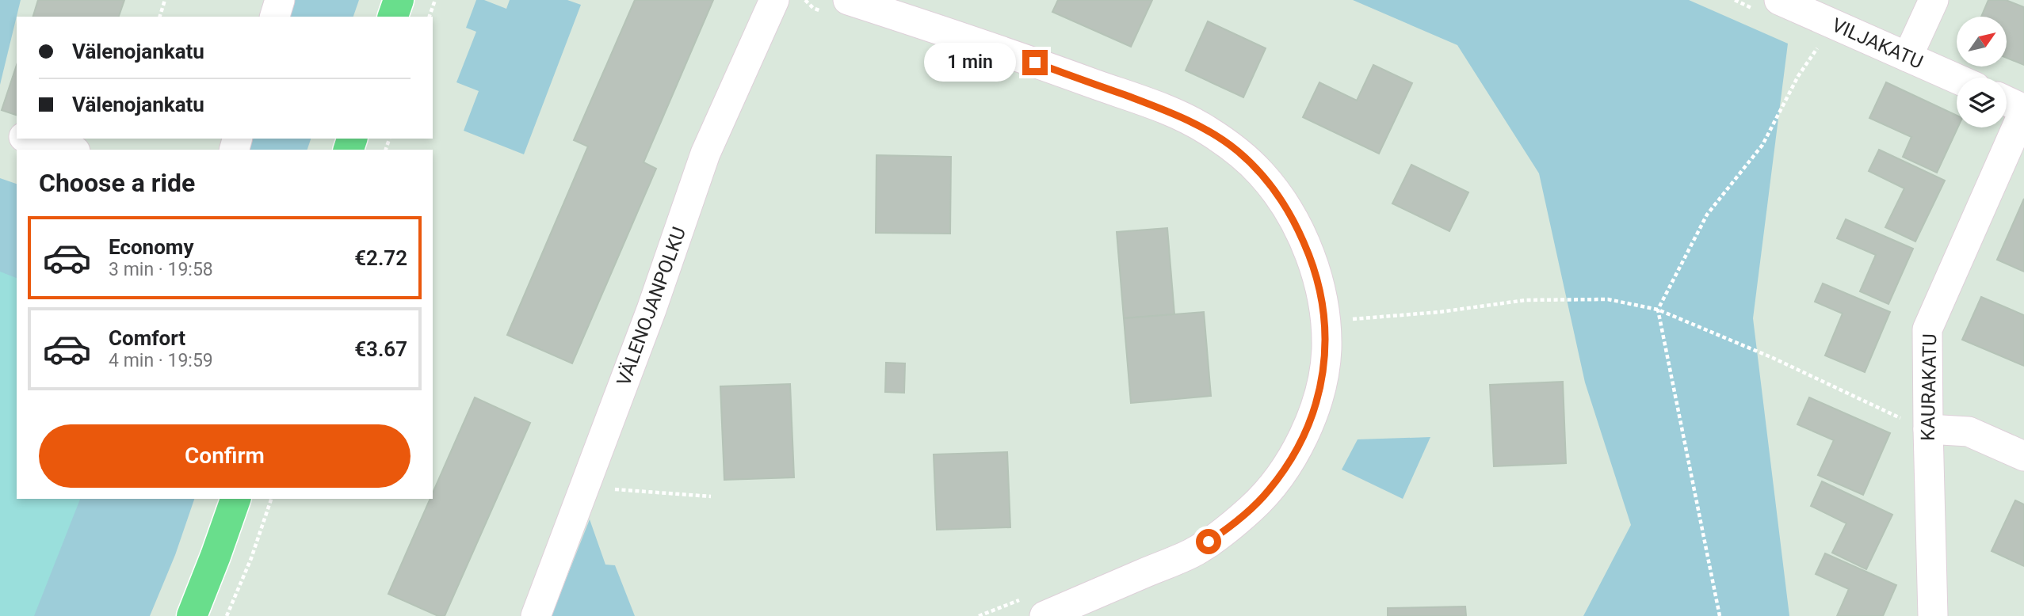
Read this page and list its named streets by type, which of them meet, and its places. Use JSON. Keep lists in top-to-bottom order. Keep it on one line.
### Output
{"streets":{"street":["VILJAKATU","VÄLENOJANPOLKU","KAURAKATU"]},"north":"top right","page":{"banner":["Välenojankatu","Välenojankatu"],"bubble":"1 min","heading":"Choose a ride","list":[{"name":"Economy","note":"3 min · 19:58","value":"€2.72"},{"name":"Comfort","note":"4 min · 19:59","value":"€3.67"}],"buttons":"Confirm"}}
